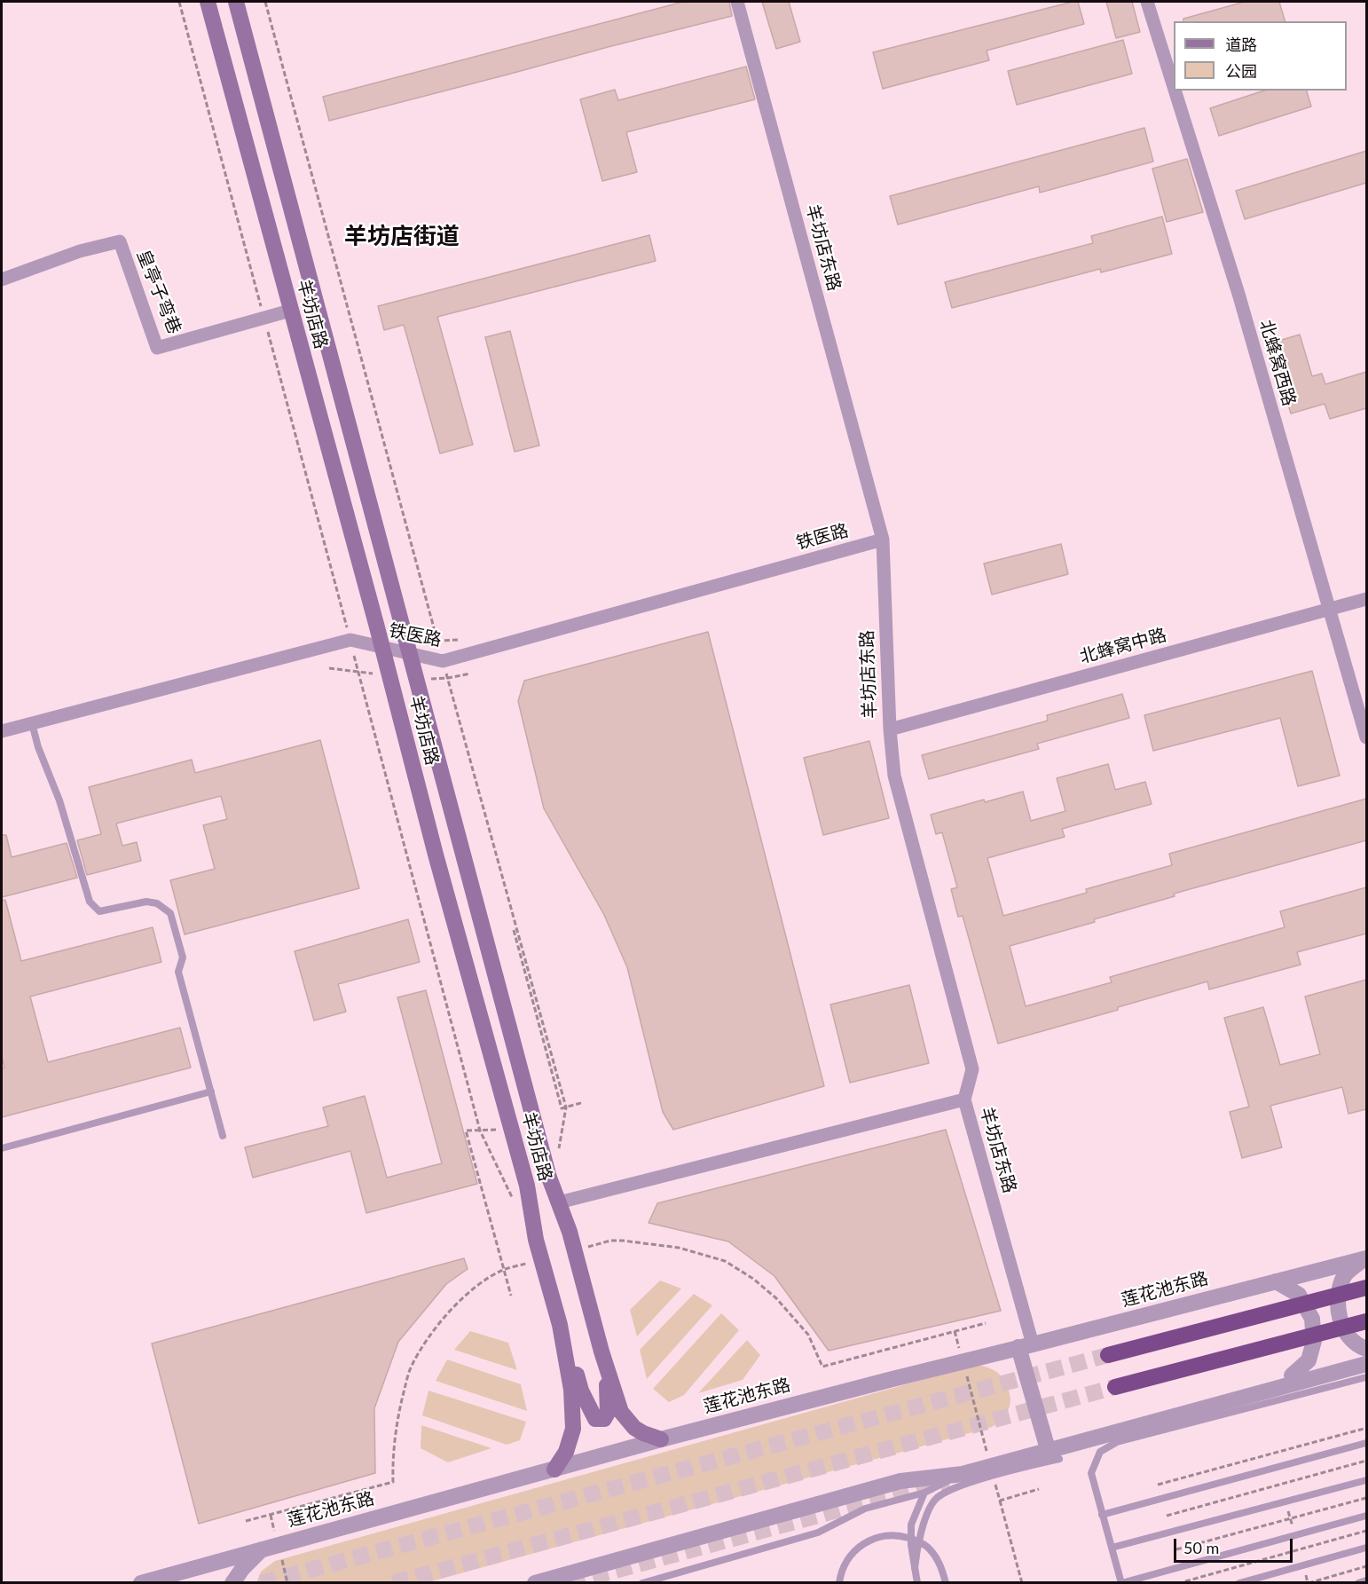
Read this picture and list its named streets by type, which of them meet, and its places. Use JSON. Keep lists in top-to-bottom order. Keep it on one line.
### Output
{"streets":{"main road":["羊坊店路"],"street":["羊坊店东路","皇亭子弯巷","北蜂窝西路","铁医路","北蜂窝中路","莲花池东路"]},"crossings":[["羊坊店东路","铁医路"],["羊坊店东路","北蜂窝中路"],["羊坊店东路","莲花池东路"],["皇亭子弯巷","羊坊店路"],["羊坊店路","铁医路"],["羊坊店路","莲花池东路"],["北蜂窝西路","北蜂窝中路"]],"districts":["羊坊店街道"],"legend":["道路","公园"],"scale_bar":"50 m"}
